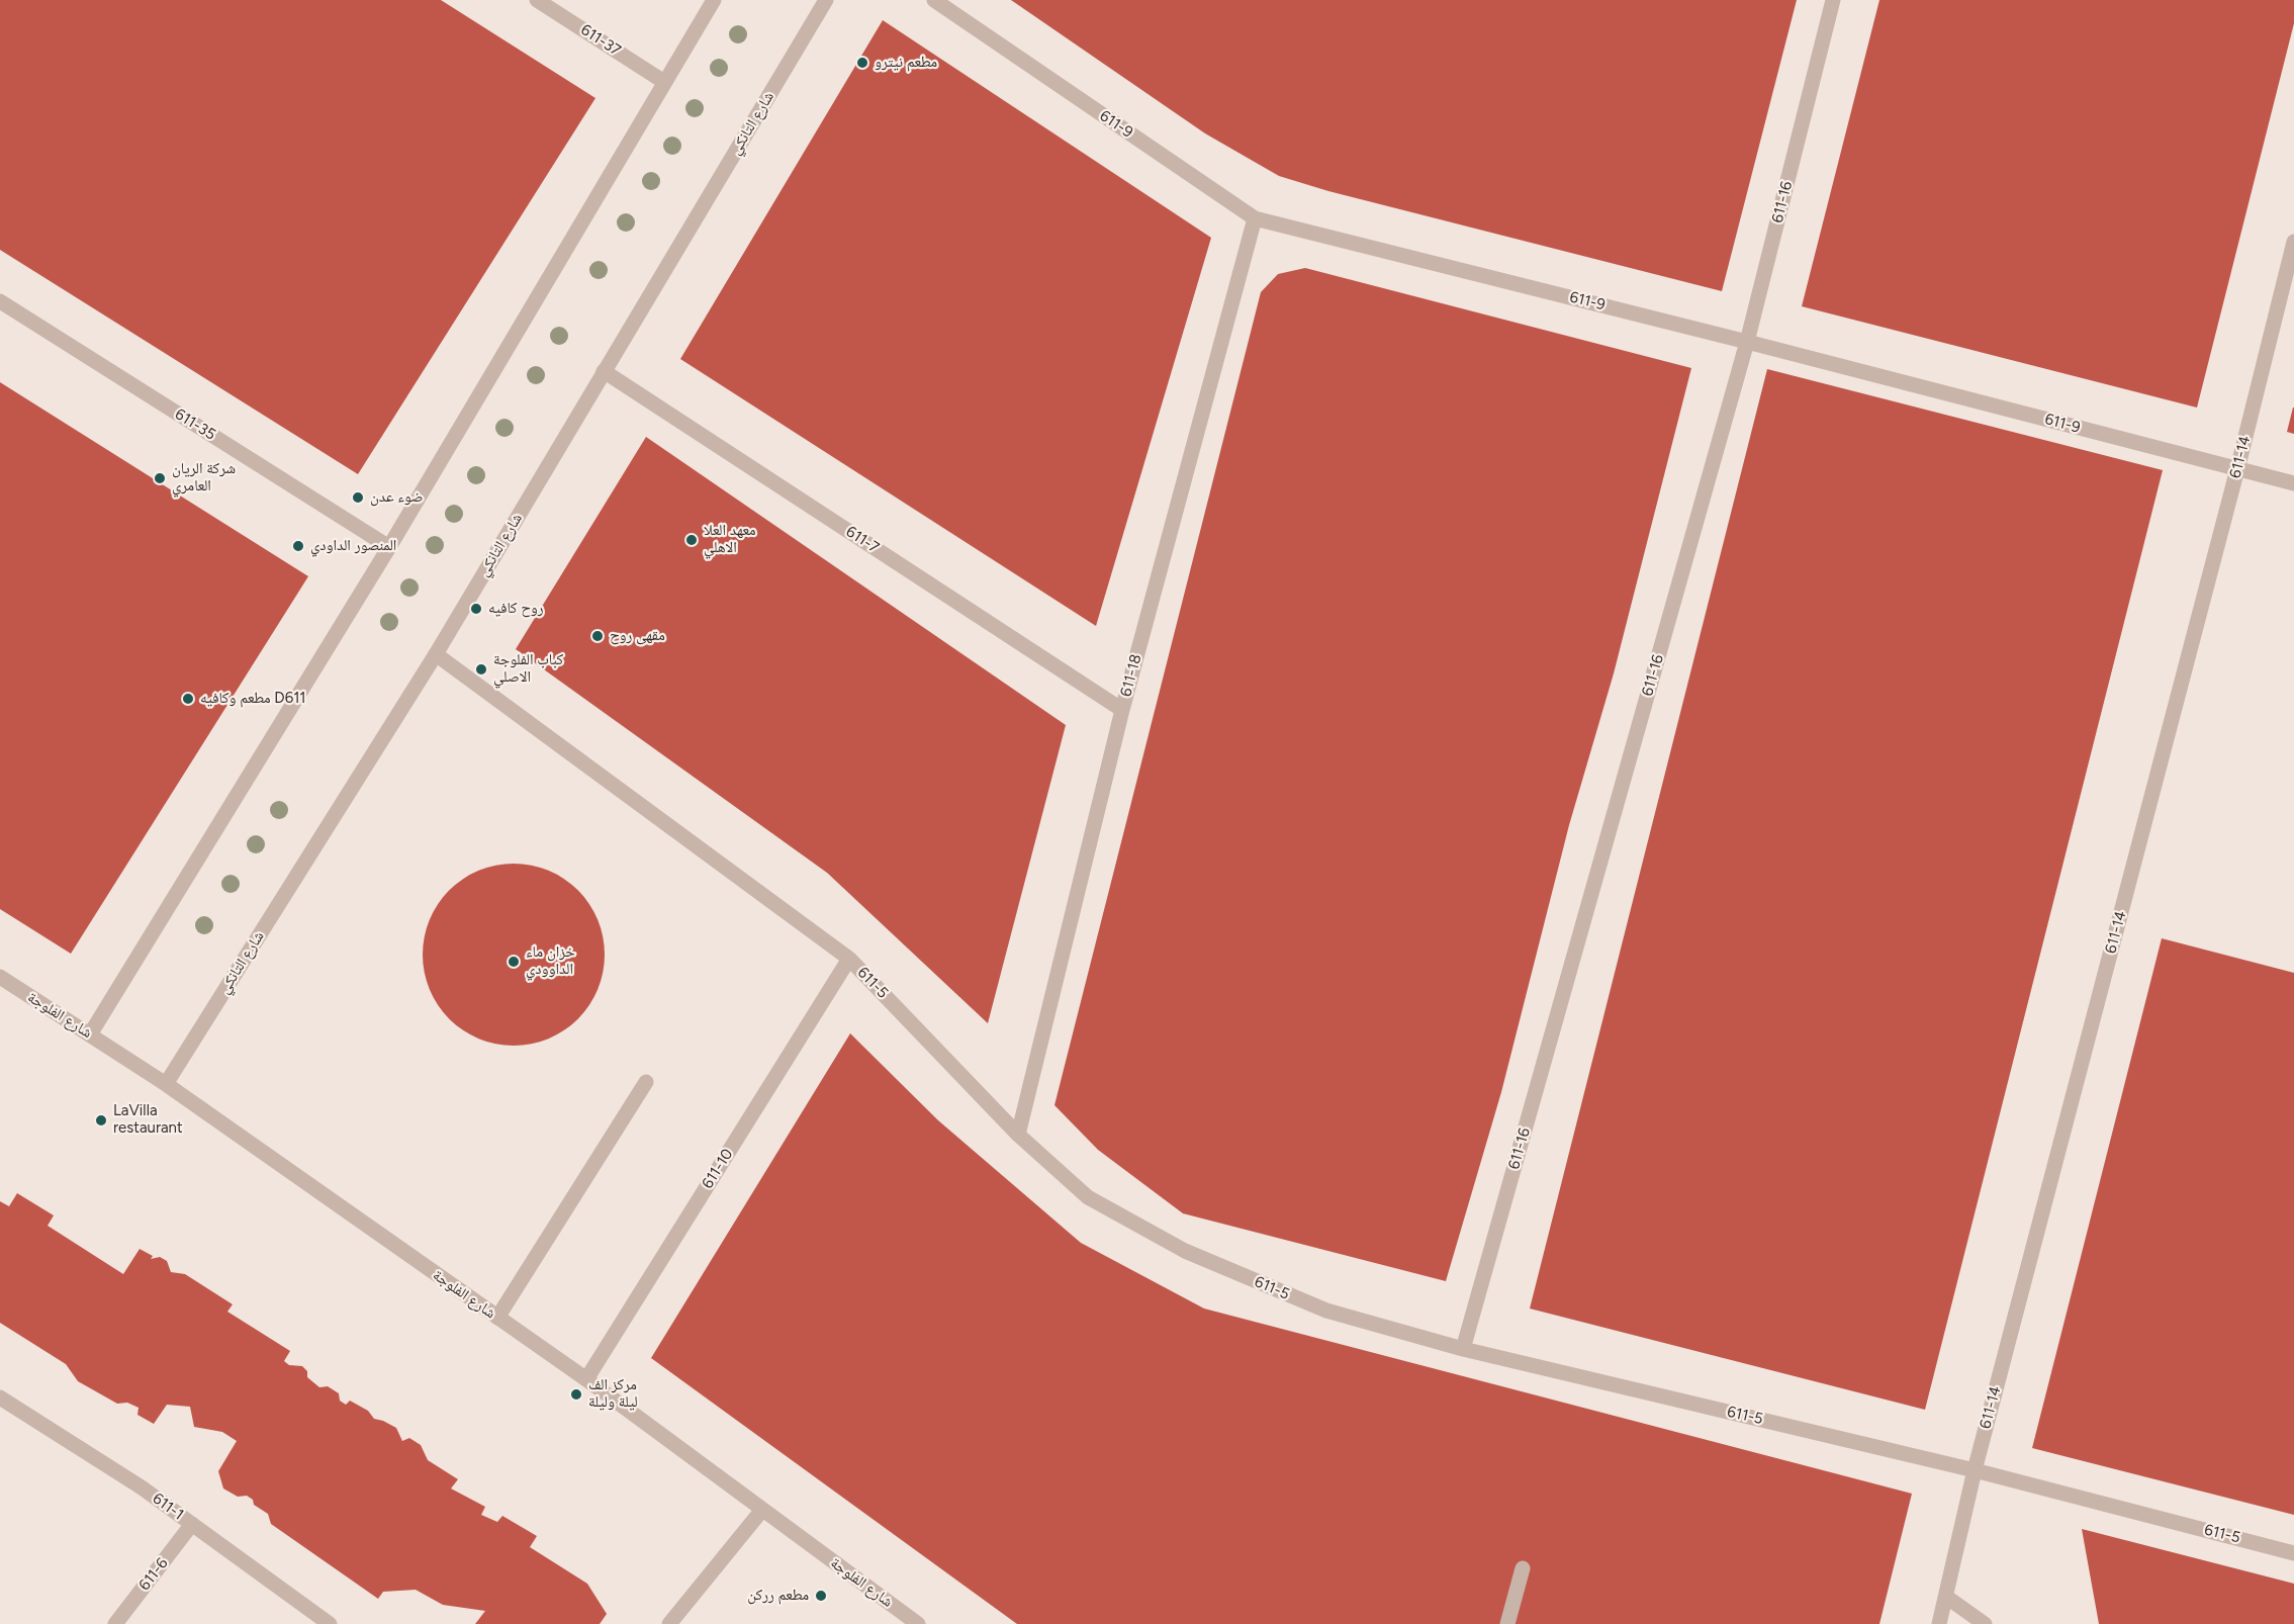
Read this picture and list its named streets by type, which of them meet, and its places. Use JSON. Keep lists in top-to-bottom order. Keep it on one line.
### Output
{"streets":{"street":["611-37","شارع التانكي","611-9","611-16","611-35","611-14","611-7","611-18","611-5","شارع الفلوجة","611-10","611-1","611-6"]},"crossings":[["شارع التانكي","611-7"],["شارع التانكي","611-5"],["شارع التانكي","شارع الفلوجة"],["611-9","611-16"],["611-9","611-14"],["611-9","611-18"],["611-16","611-5"],["611-14","611-5"],["611-7","611-18"],["611-18","611-5"],["611-5","611-10"],["شارع الفلوجة","611-10"],["611-1","611-6"]],"places":["مطعم نيترو","شركة الريان العامري","ضوء عدن","معهد العلا الاهلي","المنصور الداودي","روح كافيه","مقهى روح","كباب الفلوجة الاصلي","مطعم وكافيه D611","خزان ماء الداوودي","LaVilla restaurant","مركز الف ليلة وليلة","مطعم رركن"]}
